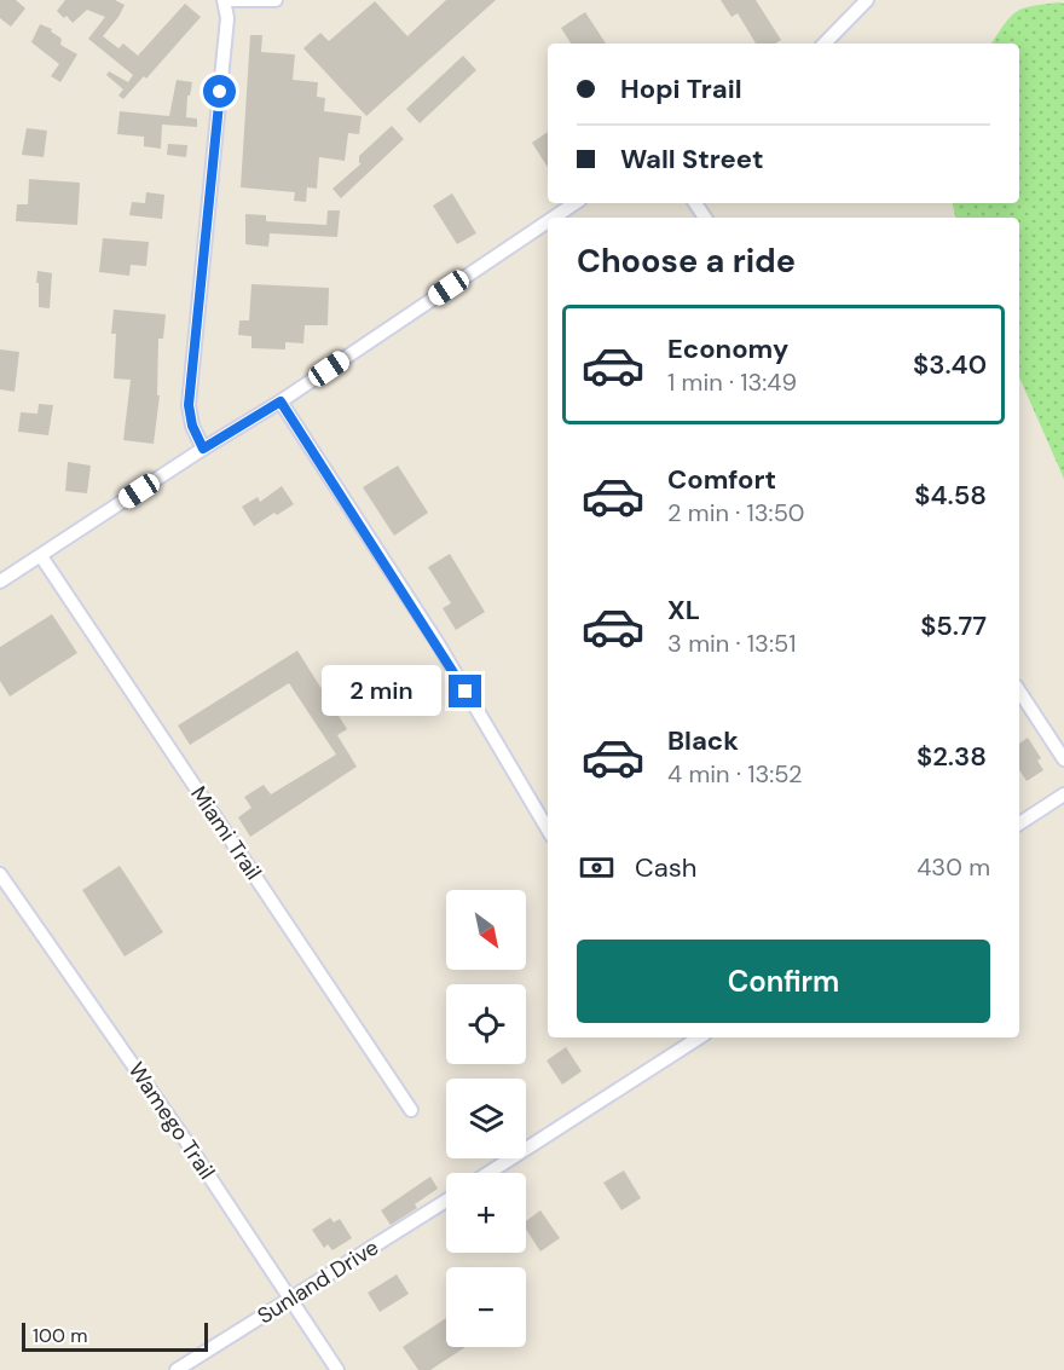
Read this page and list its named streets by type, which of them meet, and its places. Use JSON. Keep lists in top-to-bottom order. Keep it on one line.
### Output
{"streets":{"street":["Miami Trail","Wamego Trail","Sunland Drive"]},"crossings":[["Wamego Trail","Sunland Drive"]],"scale_bar":"100 m","north":"bottom right","page":{"banner":["Hopi Trail","Wall Street"],"heading":"Choose a ride","list":[{"name":"Economy","note":"1 min · 13:49","value":"$3.40"},{"name":"Comfort","note":"2 min · 13:50","value":"$4.58"},{"name":"XL","note":"3 min · 13:51","value":"$5.77"},{"name":"Black","note":"4 min · 13:52","value":"$2.38"}],"bubble":"2 min","pay":["Cash","430 m"],"map_buttons":["+","−"],"buttons":"Confirm","scale":"100 m"}}
